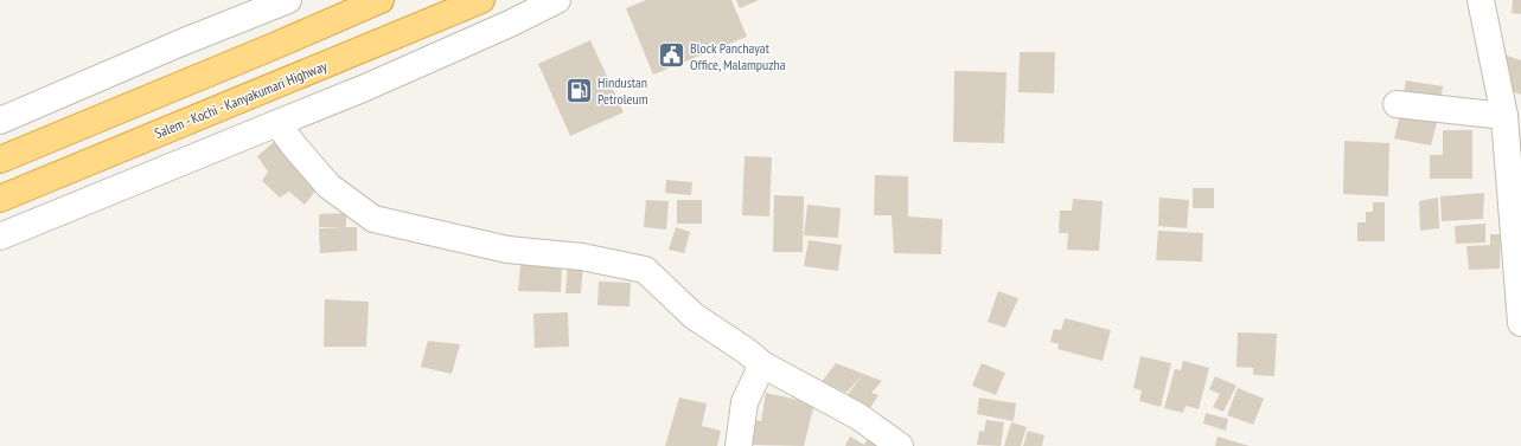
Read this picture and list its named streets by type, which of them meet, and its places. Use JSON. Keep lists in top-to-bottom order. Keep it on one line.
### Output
{"streets":{"highway":["Salem - Kochi - Kanyakumari Highway"]},"places":{"public building":["Block Panchayat Office, Malampuzha"],"fuel station":["Hindustan Petroleum"]}}
